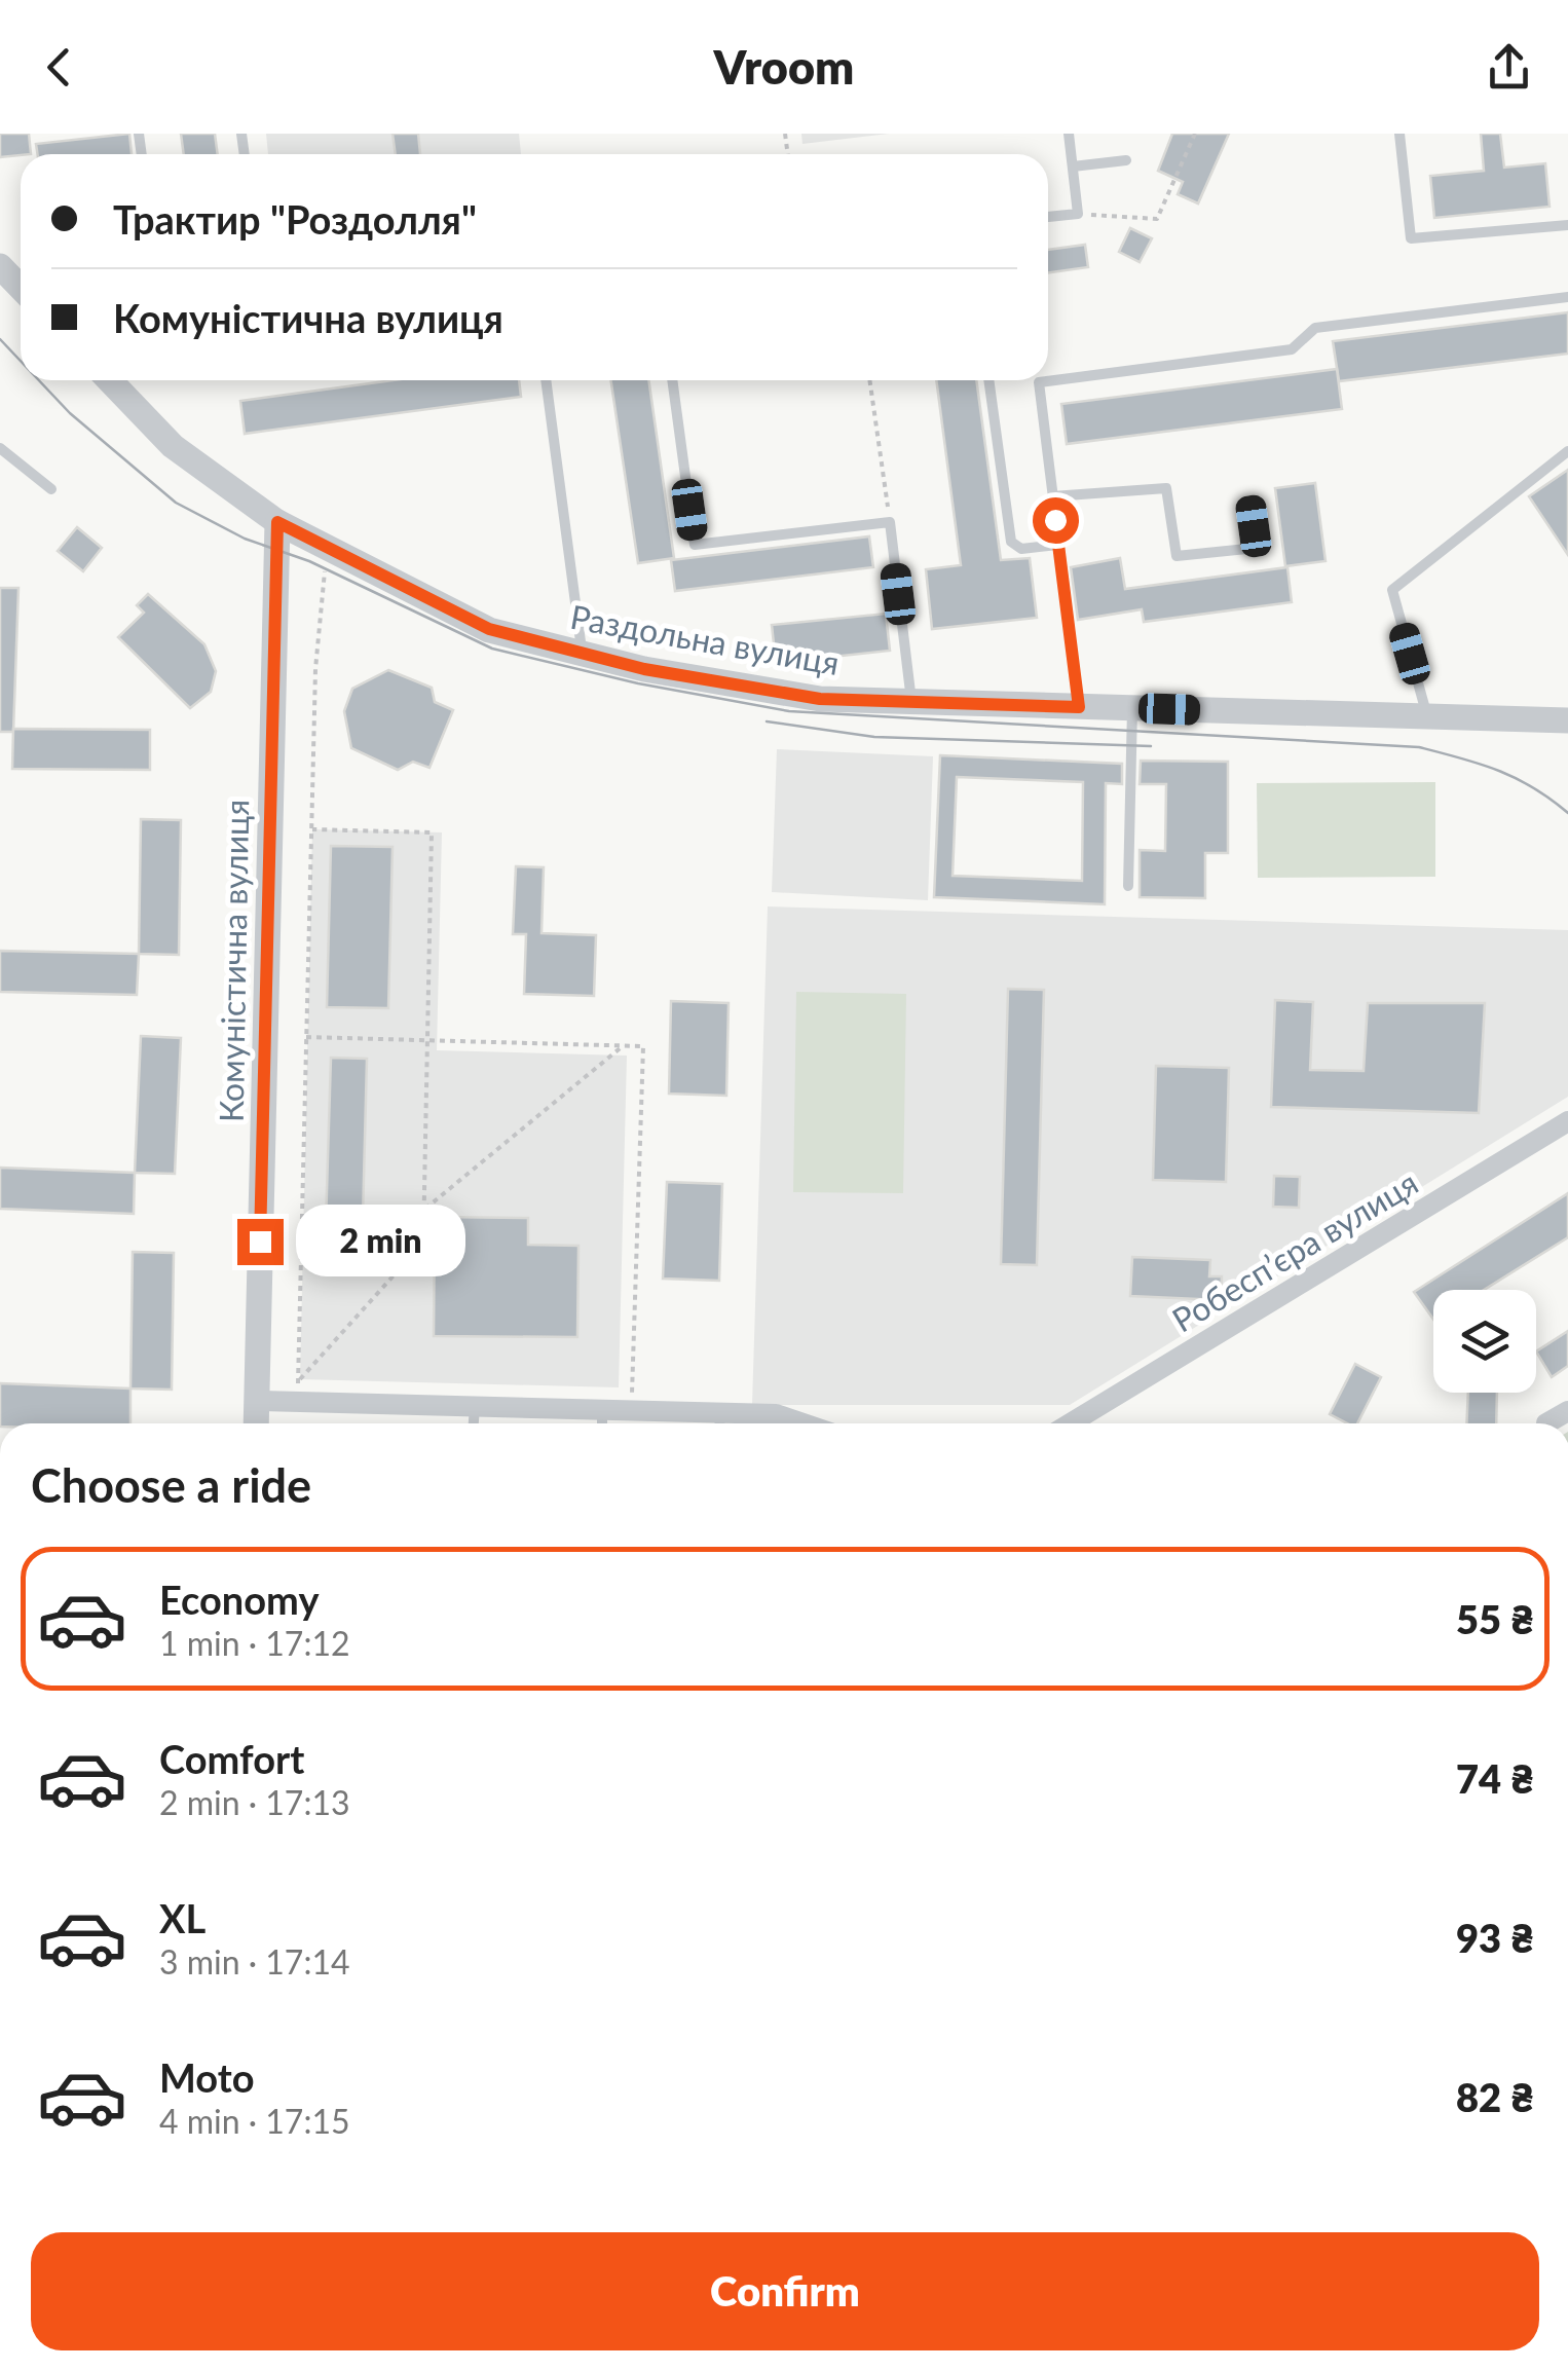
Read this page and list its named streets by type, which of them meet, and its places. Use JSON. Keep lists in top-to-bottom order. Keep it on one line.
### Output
{"streets":{"street":["Раздольна вулиця","Комуністична вулиця","Робесп’єра вулиця"]},"crossings":[["Раздольна вулиця","Комуністична вулиця"]],"page":{"header":"Vroom","banner":["Трактир \"Роздолля\"","Комуністична вулиця"],"bubble":"2 min","heading":"Choose a ride","list":[{"name":"Economy","note":"1 min · 17:12","value":"55 ₴"},{"name":"Comfort","note":"2 min · 17:13","value":"74 ₴"},{"name":"XL","note":"3 min · 17:14","value":"93 ₴"},{"name":"Moto","note":"4 min · 17:15","value":"82 ₴"}],"buttons":"Confirm"}}
